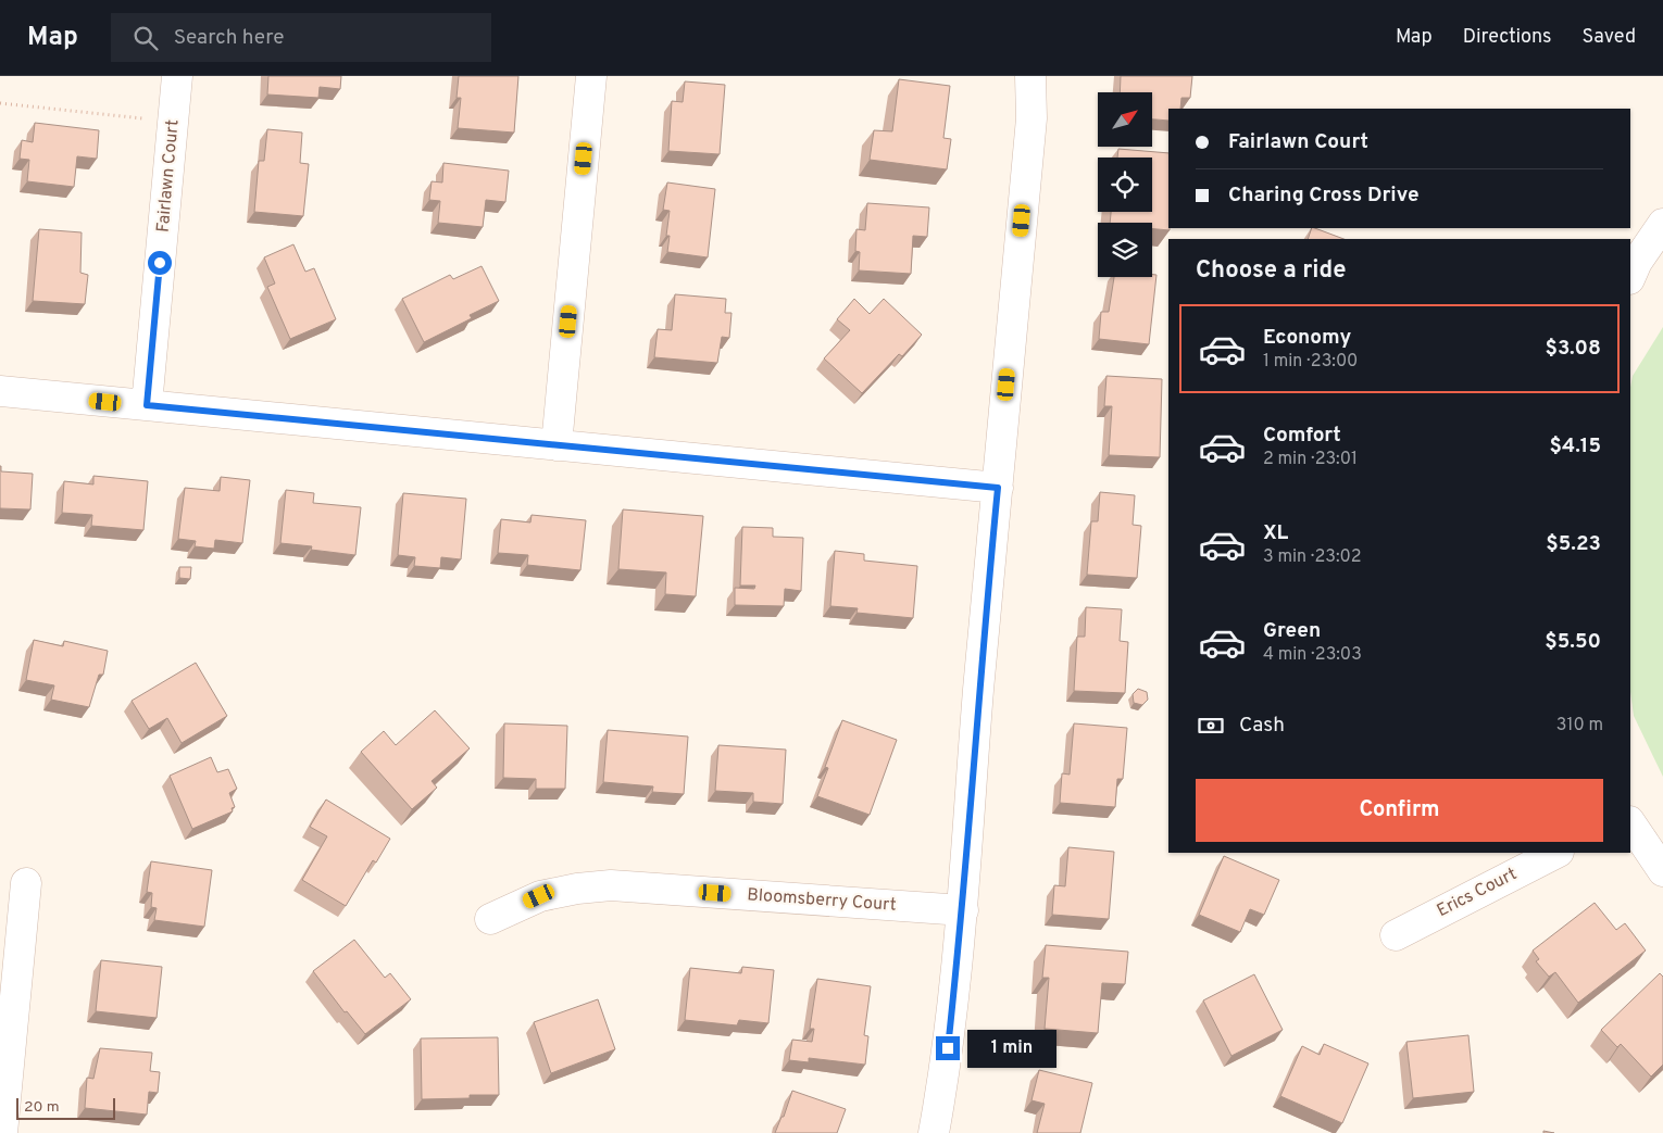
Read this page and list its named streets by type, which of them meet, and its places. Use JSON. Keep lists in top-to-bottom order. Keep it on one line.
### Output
{"streets":{"street":["Fairlawn Court","Erics Court","Bloomsberry Court"]},"scale_bar":"20 m","north":"top right","page":{"header":"Map","search":"Search here","nav":["Map","Directions","Saved"],"banner":["Fairlawn Court","Charing Cross Drive"],"heading":"Choose a ride","list":[{"name":"Economy","note":"1 min · 23:00","value":"$3.08"},{"name":"Comfort","note":"2 min · 23:01","value":"$4.15"},{"name":"XL","note":"3 min · 23:02","value":"$5.23"},{"name":"Green","note":"4 min · 23:03","value":"$5.50"}],"pay":["Cash","310 m"],"buttons":"Confirm","bubble":"1 min","scale":"20 m"}}
